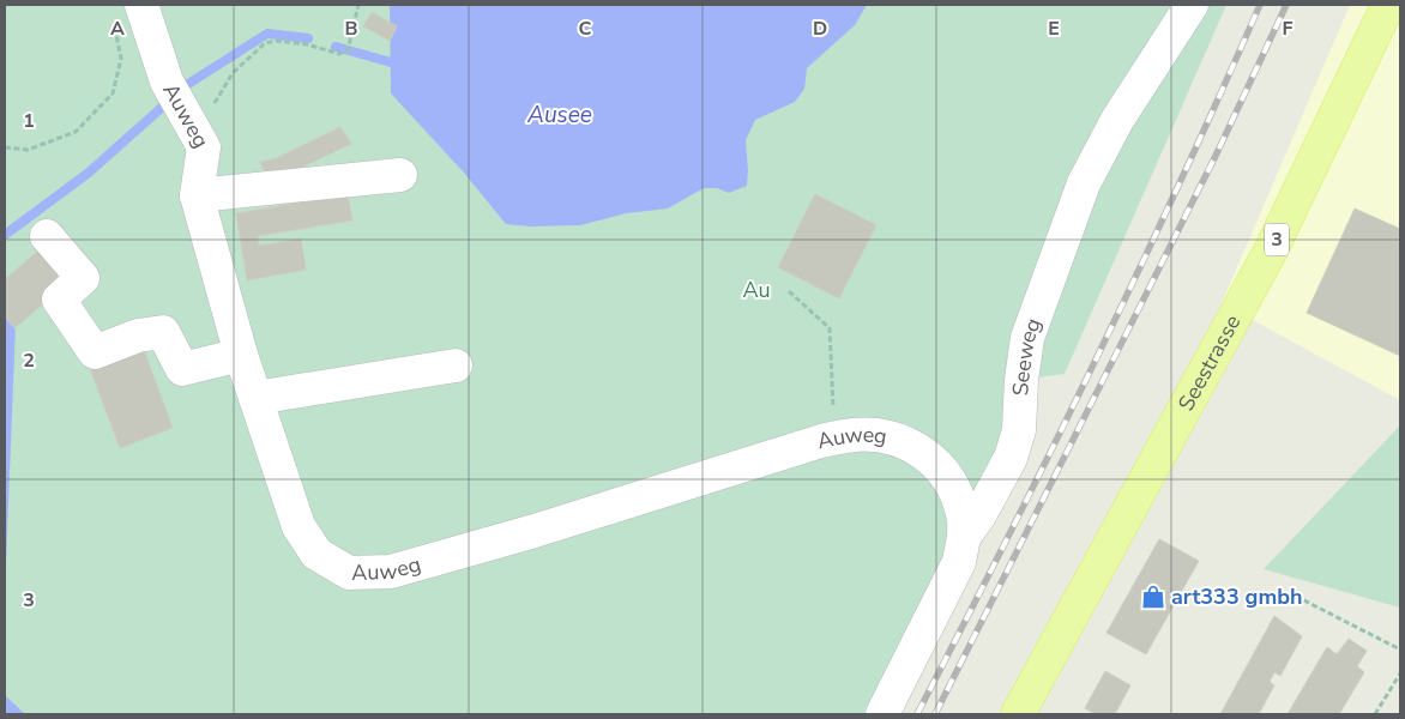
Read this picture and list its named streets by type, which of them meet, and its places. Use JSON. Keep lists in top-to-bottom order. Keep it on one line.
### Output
{"streets":{"main road":["3","Seestrasse"],"street":["Auweg","Seeweg"]},"crossings":[["Auweg","Seeweg"]],"water":["Ausee"],"parks":["Au"],"places":{"shop":["art333 gmbh"]},"grid":{"columns":["A","B","C","D","E","F"],"rows":["1","2","3"]}}
